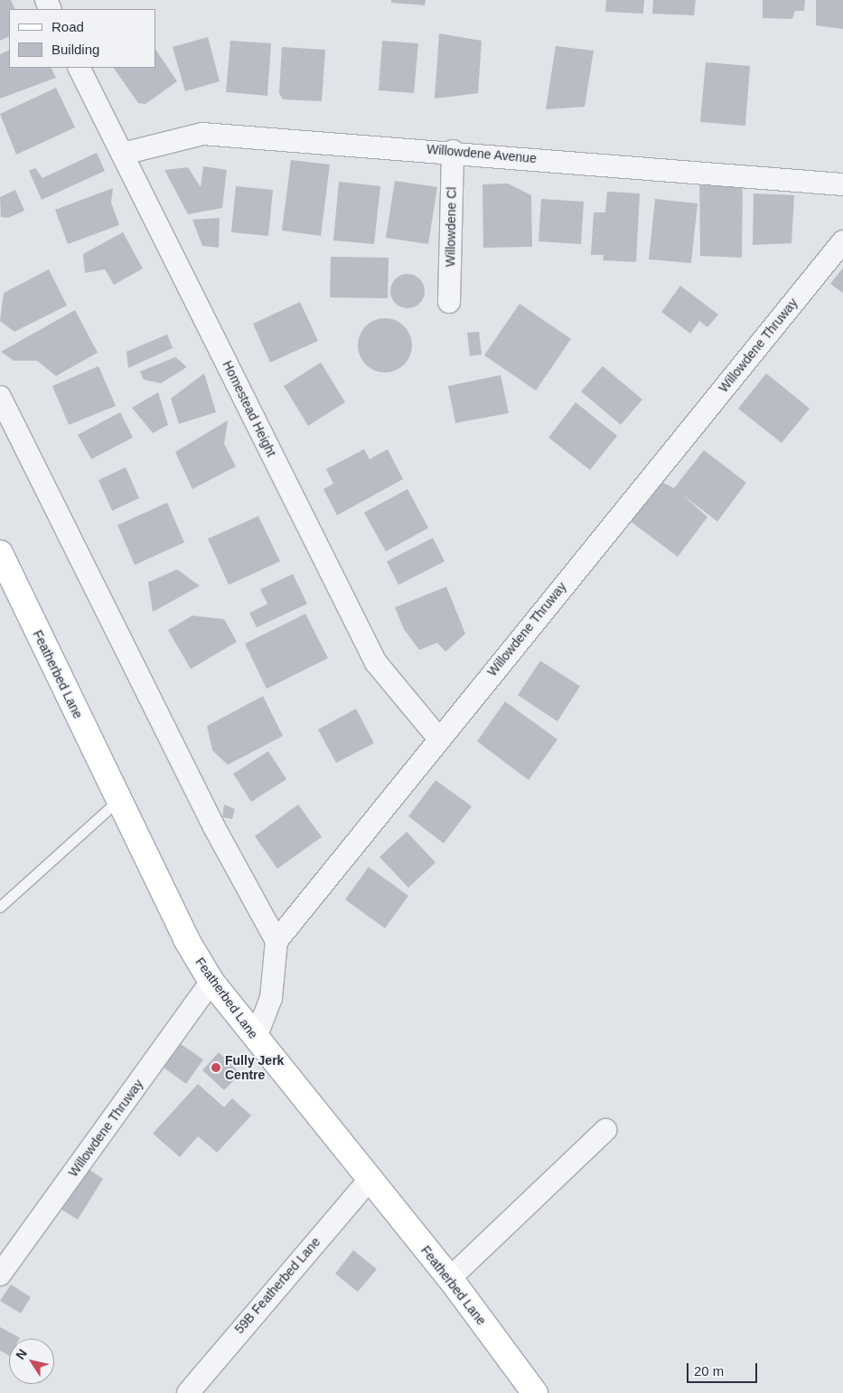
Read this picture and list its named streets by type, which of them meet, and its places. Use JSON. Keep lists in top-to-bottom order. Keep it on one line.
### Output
{"streets":{"main road":["Featherbed Lane"],"street":["Willowdene Avenue","Willowdene Cl","Willowdene Thruway","Homestead Height","59B Featherbed Lane"]},"crossings":[["Willowdene Avenue","Willowdene Cl"],["Willowdene Avenue","Homestead Height"],["Willowdene Thruway","Homestead Height"],["Willowdene Thruway","Featherbed Lane"],["Featherbed Lane","59B Featherbed Lane"]],"places":["Fully Jerk Centre"],"legend":["Road","Building"],"scale_bar":"20 m","north":"top left"}
